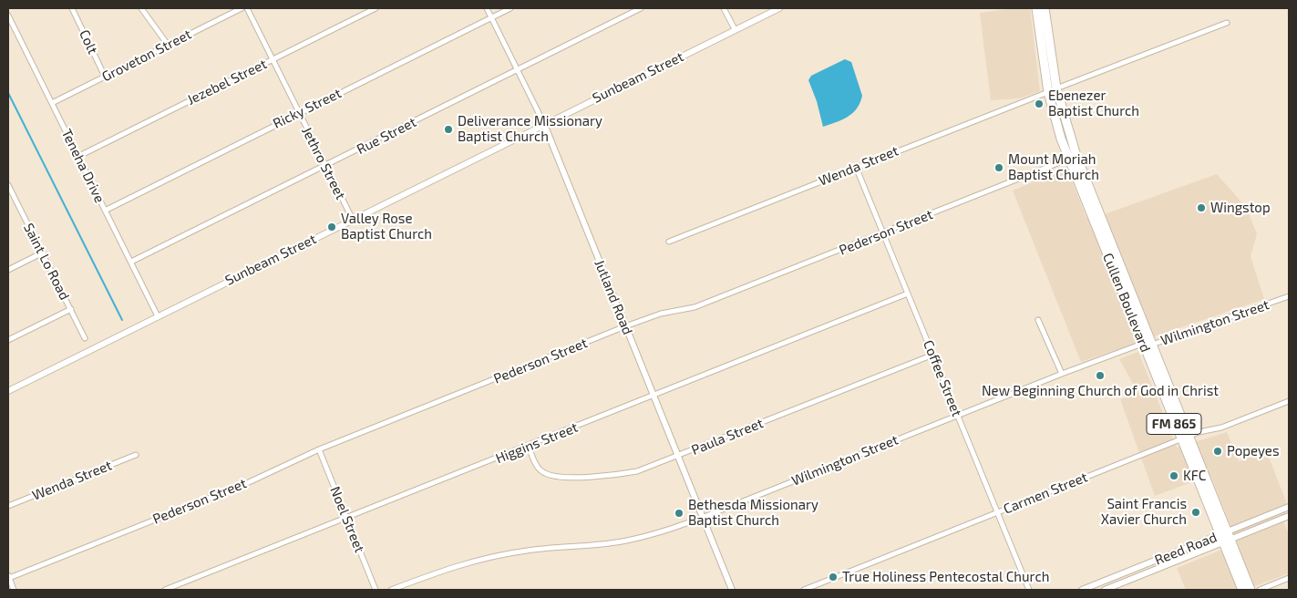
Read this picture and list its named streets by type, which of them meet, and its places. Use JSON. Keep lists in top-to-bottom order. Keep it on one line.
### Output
{"streets":{"main road":["Cullen Boulevard","FM 865"],"street":["Colt","Groveton Street","Sunbeam Street","Jezebel Street","Ricky Street","Rue Street","Jethro Street","Teneha Drive","Wenda Street","Pederson Street","Saint Lo Road","Jutland Road","Wilmington Street","Coffee Street","Paula Street","Higgins Street","Carmen Street","Noel Street","Reed Road"]},"crossings":[["Colt","Groveton Street"],["Groveton Street","Teneha Drive"],["Sunbeam Street","Jethro Street"],["Sunbeam Street","Teneha Drive"],["Sunbeam Street","Jutland Road"],["Jezebel Street","Jethro Street"],["Jezebel Street","Teneha Drive"],["Ricky Street","Jethro Street"],["Ricky Street","Teneha Drive"],["Ricky Street","Jutland Road"],["Rue Street","Jethro Street"],["Rue Street","Teneha Drive"],["Rue Street","Jutland Road"],["Wenda Street","Cullen Boulevard"],["Wenda Street","Coffee Street"],["Pederson Street","Jutland Road"],["Pederson Street","Cullen Boulevard"],["Pederson Street","Coffee Street"],["Pederson Street","Noel Street"],["Jutland Road","Wilmington Street"],["Jutland Road","Paula Street"],["Jutland Road","Higgins Street"],["Cullen Boulevard","Wilmington Street"],["Cullen Boulevard","Carmen Street"],["Cullen Boulevard","Reed Road"],["Wilmington Street","Coffee Street"],["Coffee Street","Paula Street"],["Coffee Street","Higgins Street"],["Coffee Street","Carmen Street"],["Paula Street","Higgins Street"],["Higgins Street","Noel Street"]],"places":["Ebenezer Baptist Church","Deliverance Missionary Baptist Church","Mount Moriah Baptist Church","Wingstop","Valley Rose Baptist Church","New Beginning Church of God in Christ","Popeyes","KFC","Saint Francis Xavier Church","Bethesda Missionary Baptist Church","True Holiness Pentecostal Church"]}
